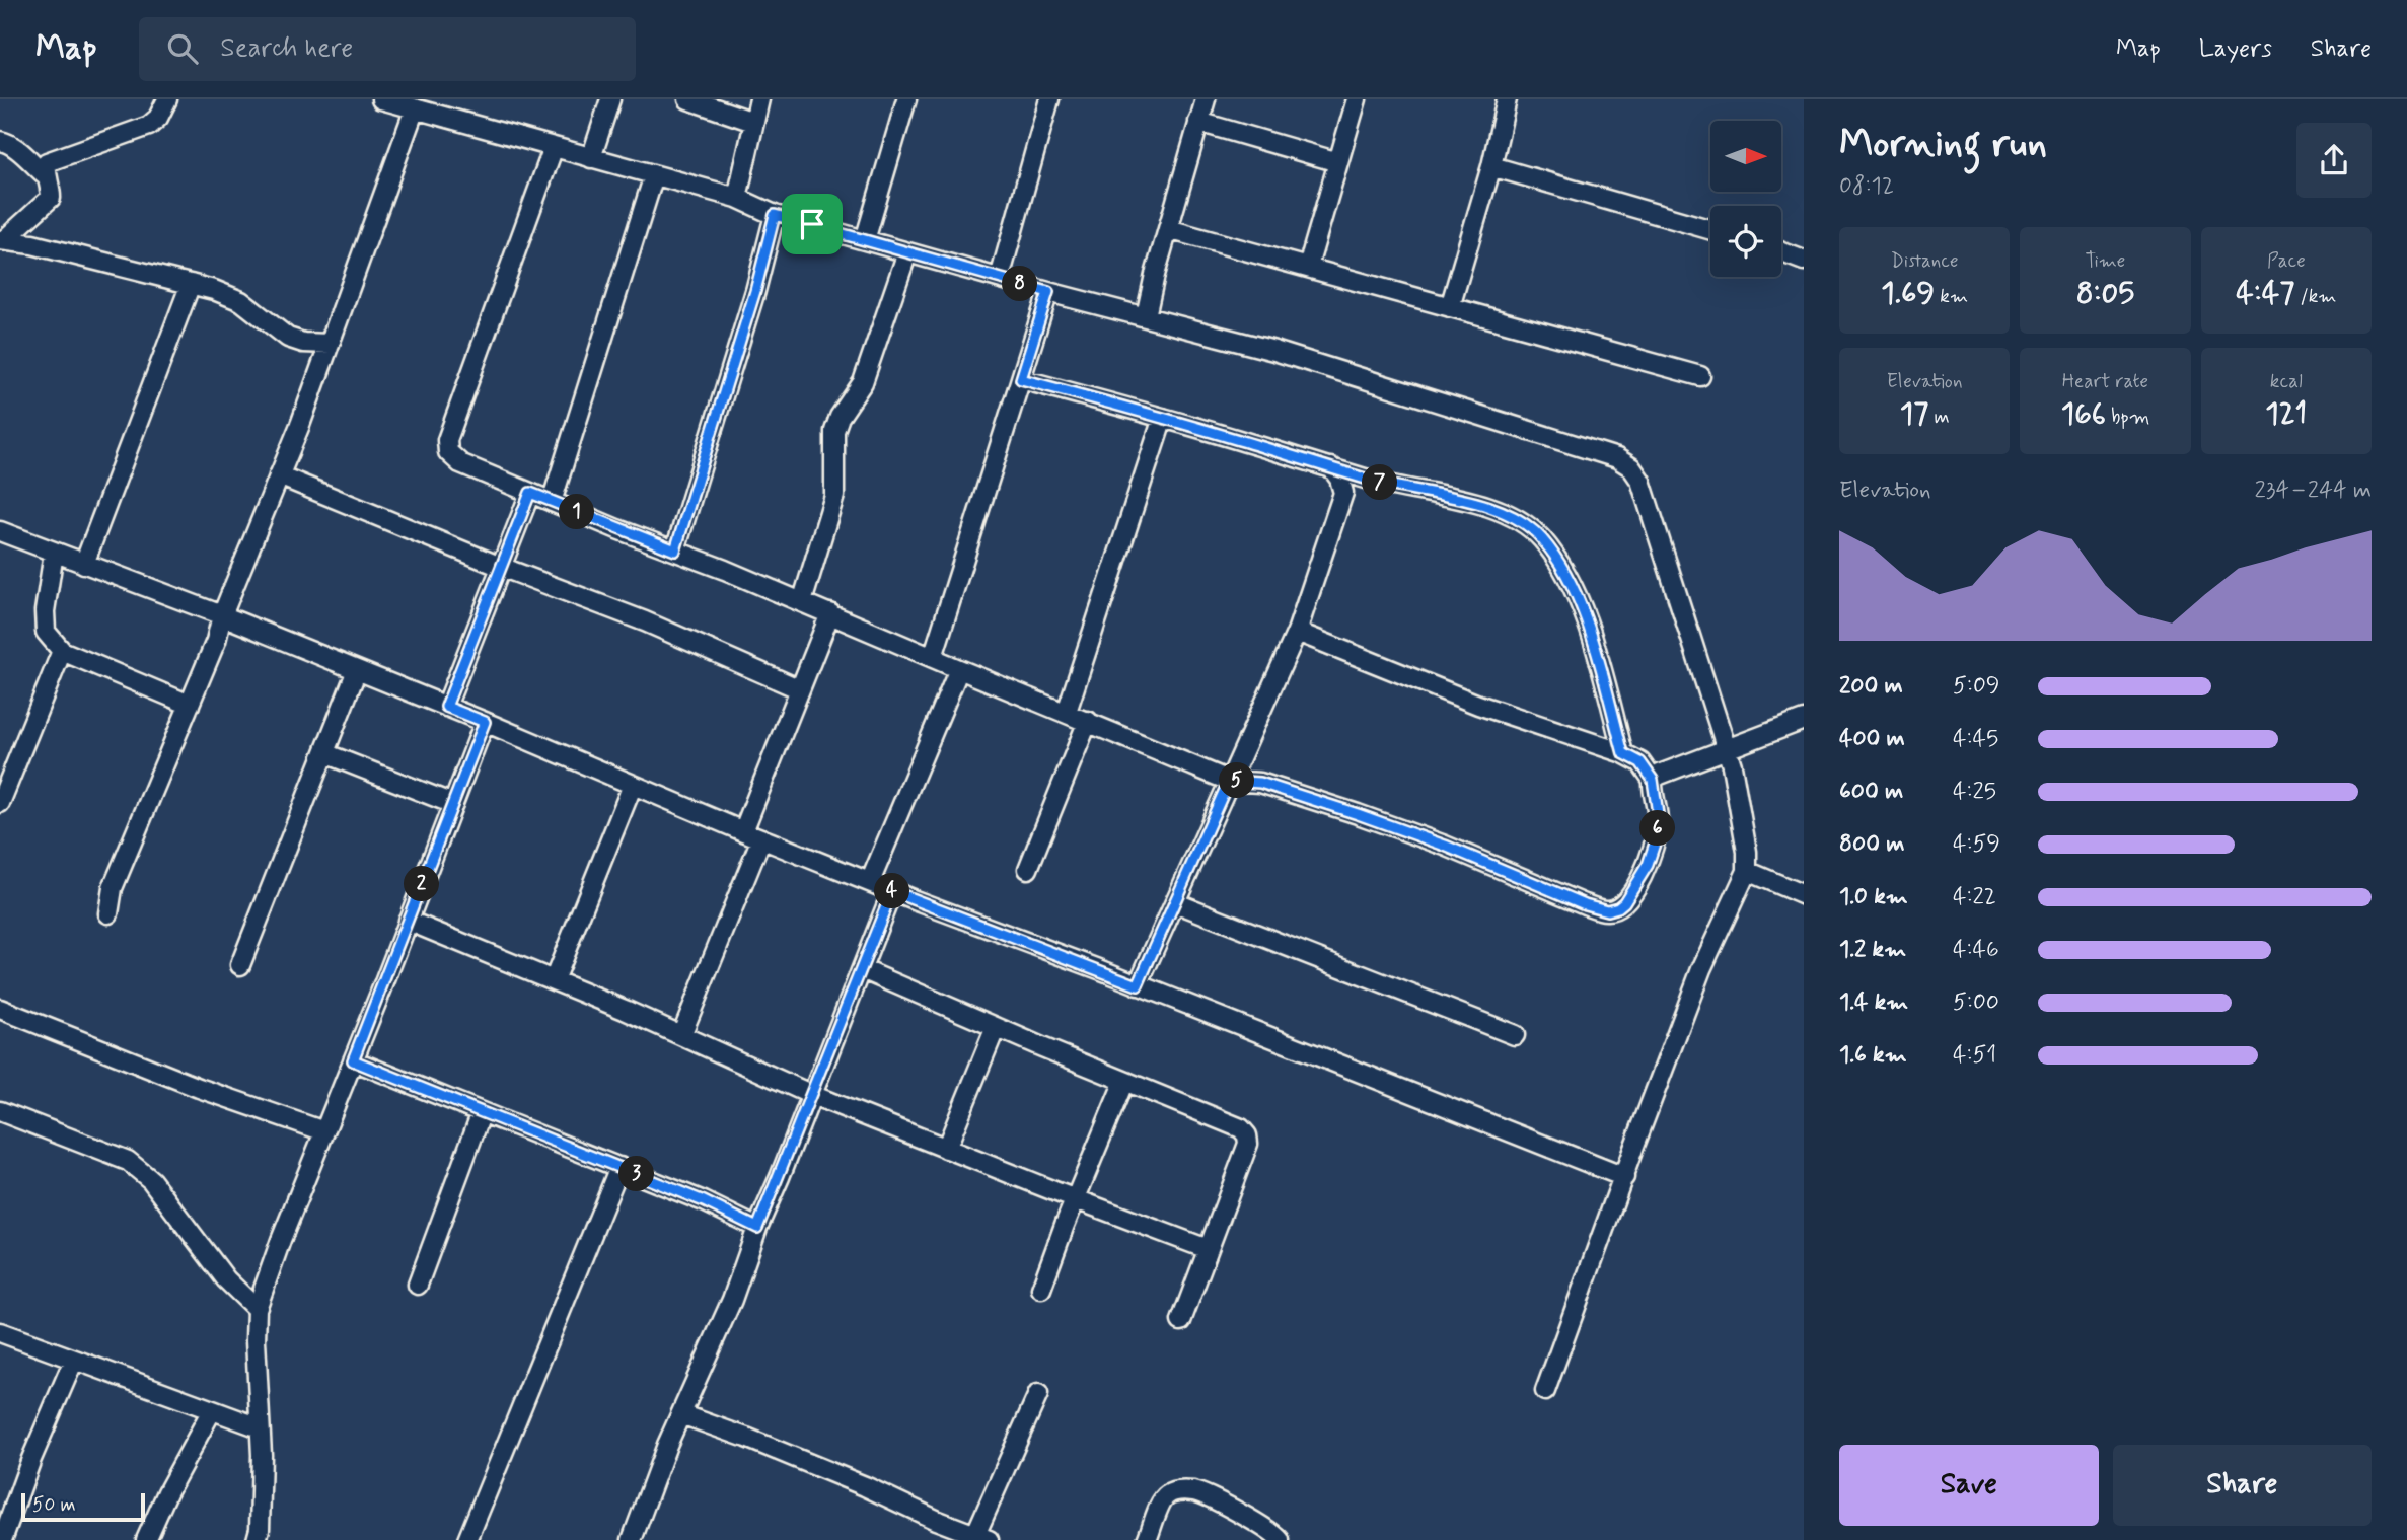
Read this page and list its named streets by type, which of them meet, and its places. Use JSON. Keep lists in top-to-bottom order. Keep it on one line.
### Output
{"scale_bar":"50 m","north":"right","page":{"header":"Map","search":"Search here","nav":["Map","Layers","Share"],"heading":["Morning run","08:12"],"stats":[["Distance","1.69 km"],["Time","8:05"],["Pace","4:47 /km"],["Elevation","17 m"],["Heart rate","166 bpm"],["kcal","121"]],"pins":["8","7","1","5","6","2","4","3"],"chart":["Elevation","234–244 m"],"list":[{"name":"200 m","note":"5:09"},{"name":"400 m","note":"4:45"},{"name":"600 m","note":"4:25"},{"name":"800 m","note":"4:59"},{"name":"1.0 km","note":"4:22"},{"name":"1.2 km","note":"4:46"},{"name":"1.4 km","note":"5:00"},{"name":"1.6 km","note":"4:51"}],"buttons":["Save","Share"],"scale":"50 m"}}
